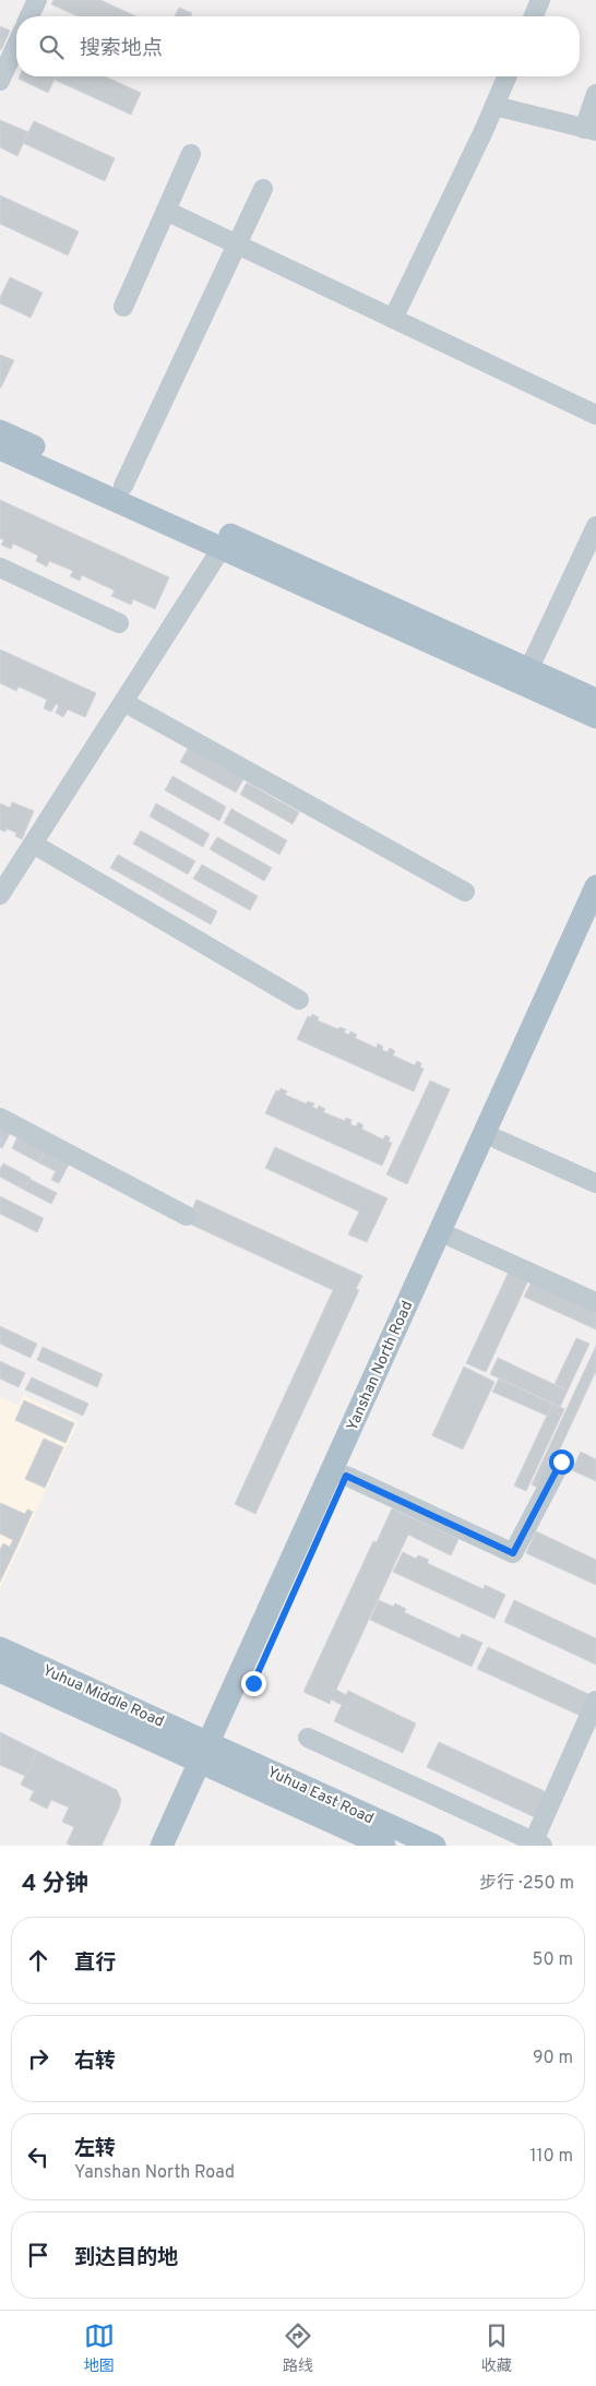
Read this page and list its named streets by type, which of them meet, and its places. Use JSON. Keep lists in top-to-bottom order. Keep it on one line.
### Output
{"streets":{"main road":["Yanshan North Road","Yuhua Middle Road","Yuhua East Road"]},"crossings":[["Yanshan North Road","Yuhua Middle Road"],["Yanshan North Road","Yuhua East Road"],["Yuhua Middle Road","Yuhua East Road"]],"page":{"search":"搜索地点","heading":["4 分钟","步行 · 250 m"],"list":[["直行","50 m"],["右转","90 m"],["左转","Yanshan North Road","110 m"],"到达目的地"],"nav":["地图","路线","收藏"]}}
